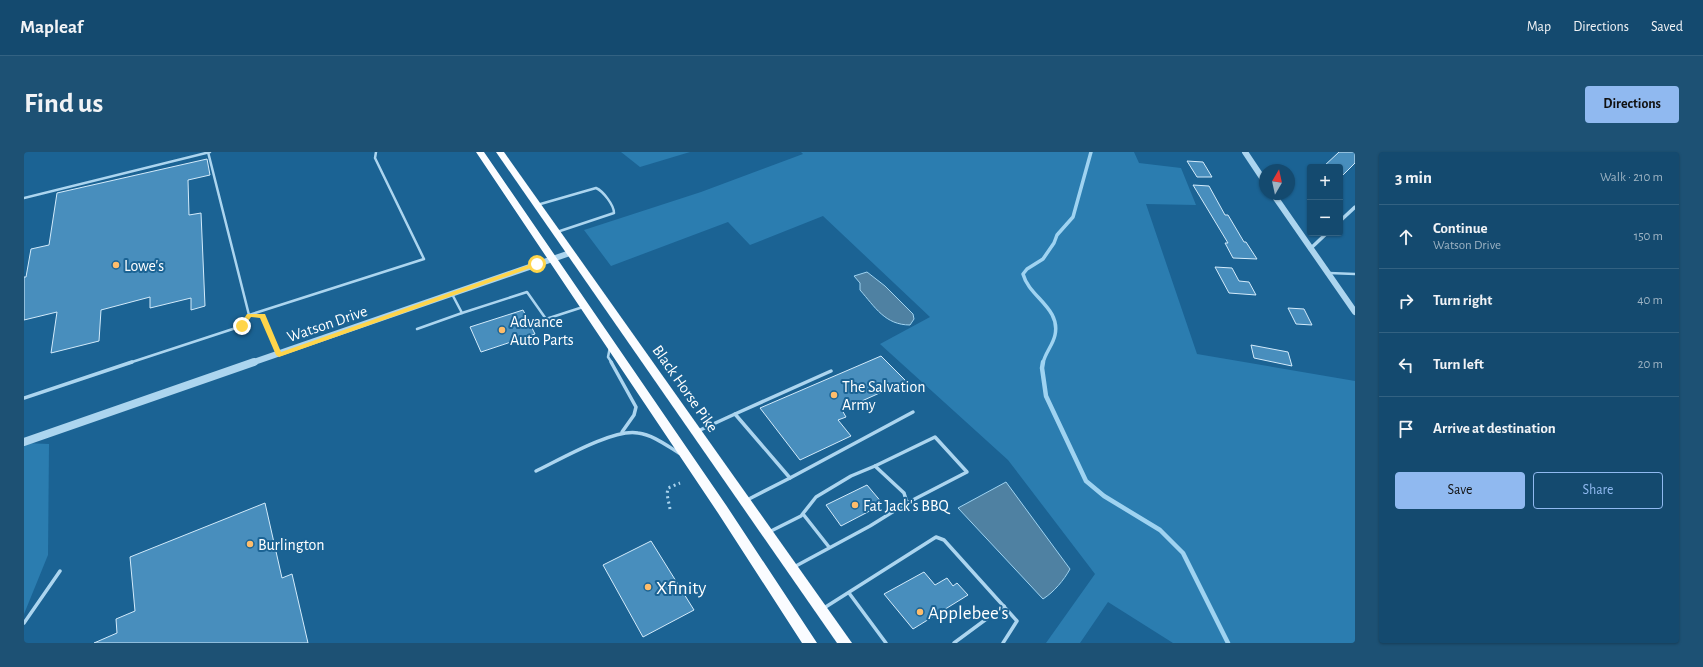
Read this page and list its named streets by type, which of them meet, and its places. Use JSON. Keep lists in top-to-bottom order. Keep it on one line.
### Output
{"streets":{"highway":["Black Horse Pike"],"street":["Watson Drive"]},"crossings":[["Watson Drive","Black Horse Pike"]],"places":["Lowe's","Advance Auto Parts","The Salvation Army","Fat Jack's BBQ","Burlington","Xfinity","Applebee's"],"north":"top","page":{"header":"Mapleaf","nav":["Map","Directions","Saved"],"buttons":["Directions",["Save","Share"]],"title":"Find us","heading":["3 min","Walk · 210 m"],"map_buttons":["+","−"],"list":[["Continue","Watson Drive","150 m"],["Turn right","40 m"],["Turn left","20 m"],"Arrive at destination"]}}
